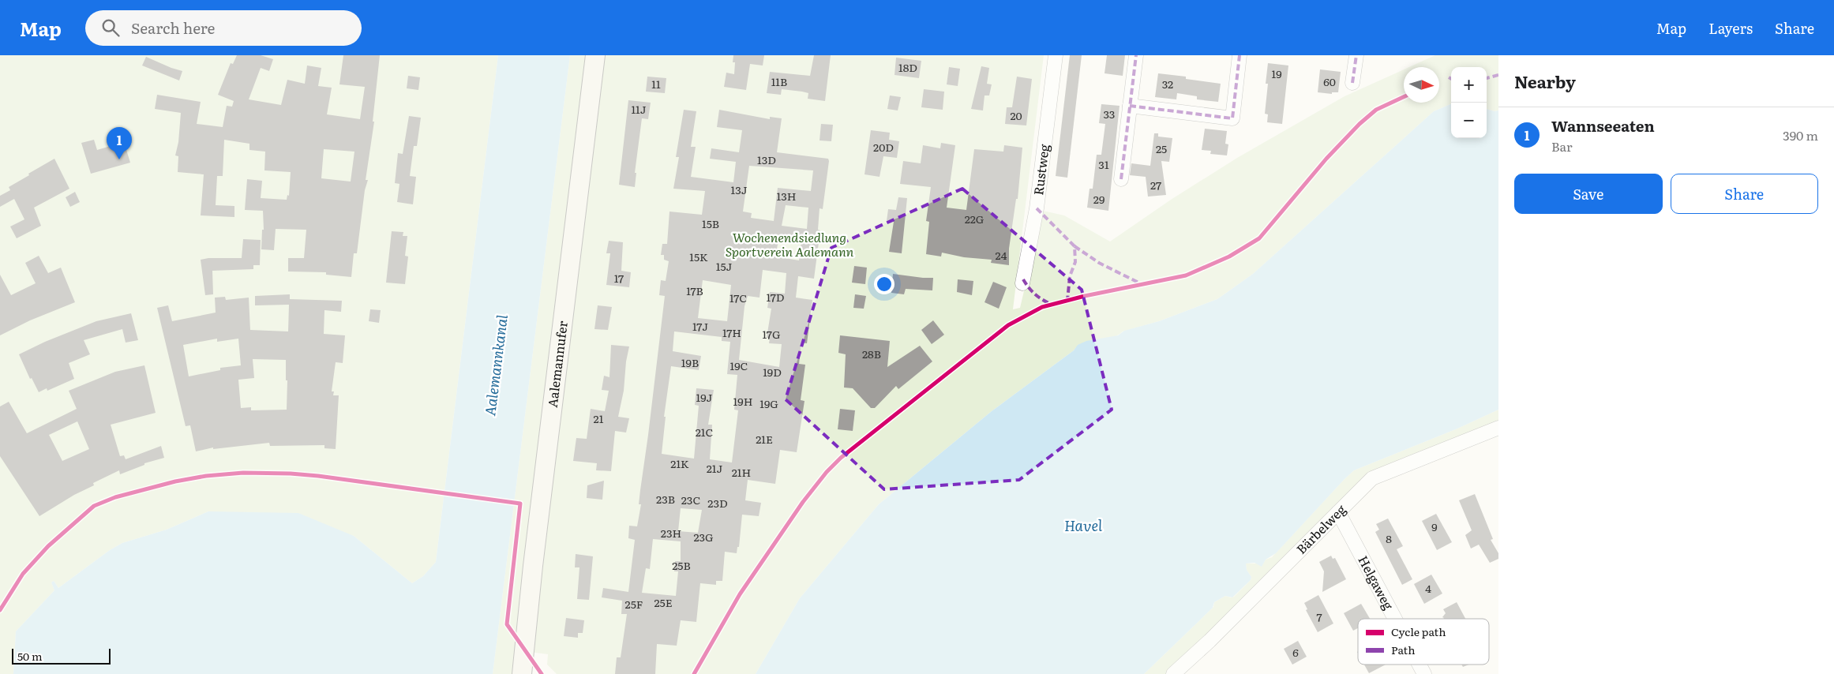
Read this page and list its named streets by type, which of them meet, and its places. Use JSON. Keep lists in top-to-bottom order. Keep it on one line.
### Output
{"streets":{"street":["Rustweg","Aalemannufer","Bärbelweg","Helgaweg"]},"crossings":[["Bärbelweg","Helgaweg"]],"water":["Aalemannkanal","Havel"],"parks":["Wochenendsiedlung Sportverein Aalemann"],"house_numbers":["18D","19","11B","60","11","32","11J","33","20","20D","25","13D","31","27","13J","13H","29","22G","15B","24","15K","15J","17","17B","17D","17C","17J","17H","17G","28B","19B","19C","19D","19J","19H","19G","21","21C","21E","21K","21J","21H","23B","23C","23D","9","23H","23G","8","25B","4","25E","25F","7","6"],"legend":["Cycle path","Path"],"scale_bar":"50 m","north":"right","page":{"header":"Map","search":"Search here","nav":["Map","Layers","Share"],"heading":"Nearby","map_buttons":["+","−"],"list":[{"mark":"1","name":"Wannseeaten","note":"Bar","value":"390 m"}],"pins":"1","buttons":["Save","Share"],"scale":"50 m"}}
